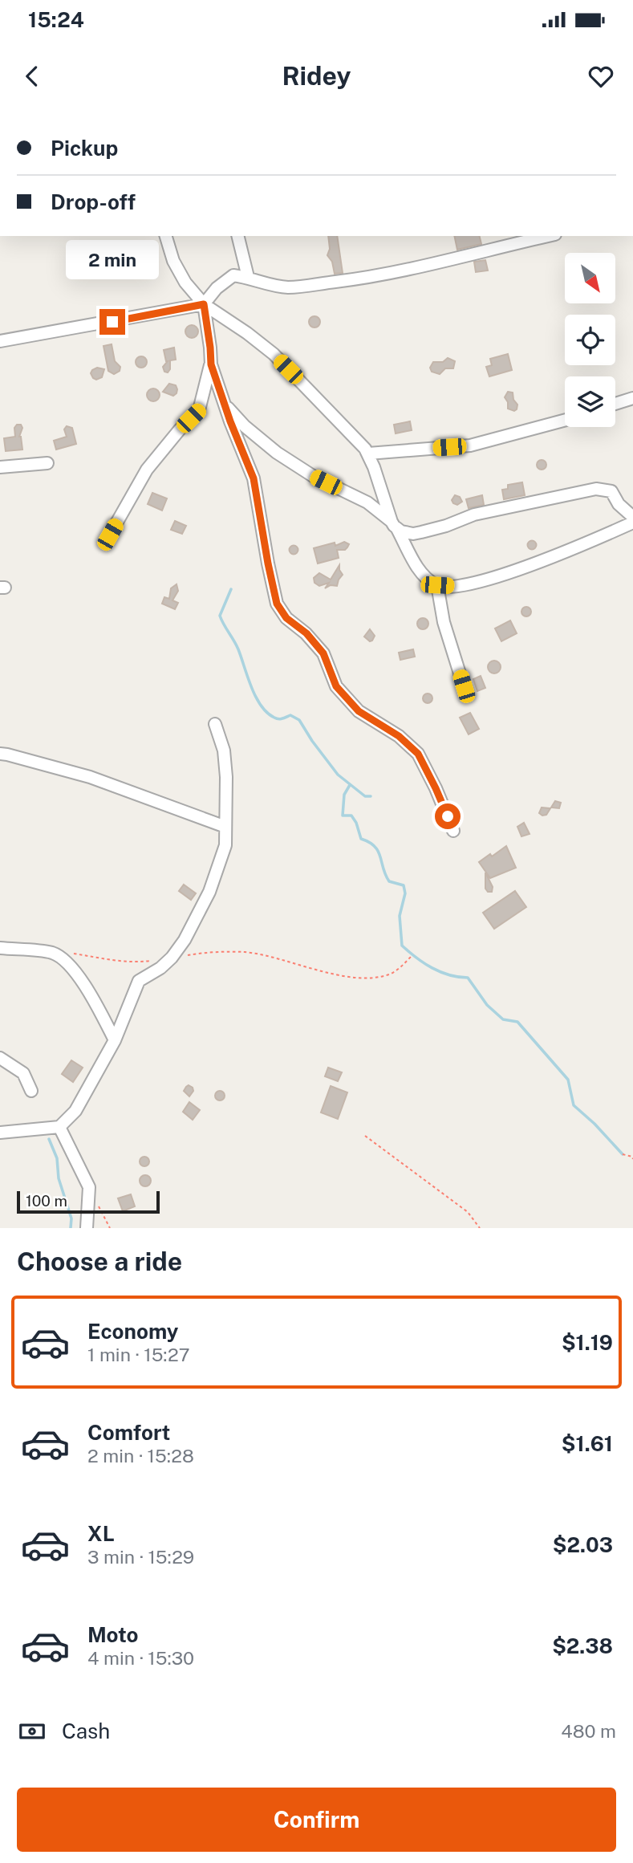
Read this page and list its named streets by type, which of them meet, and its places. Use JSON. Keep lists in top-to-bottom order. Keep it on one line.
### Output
{"scale_bar":"100 m","north":"bottom right","page":{"status":"15:24","header":"Ridey","banner":["Pickup","Drop-off"],"bubble":"2 min","scale":"100 m","heading":"Choose a ride","list":[{"name":"Economy","note":"1 min · 15:27","value":"$1.19"},{"name":"Comfort","note":"2 min · 15:28","value":"$1.61"},{"name":"XL","note":"3 min · 15:29","value":"$2.03"},{"name":"Moto","note":"4 min · 15:30","value":"$2.38"}],"pay":["Cash","480 m"],"buttons":"Confirm"}}
